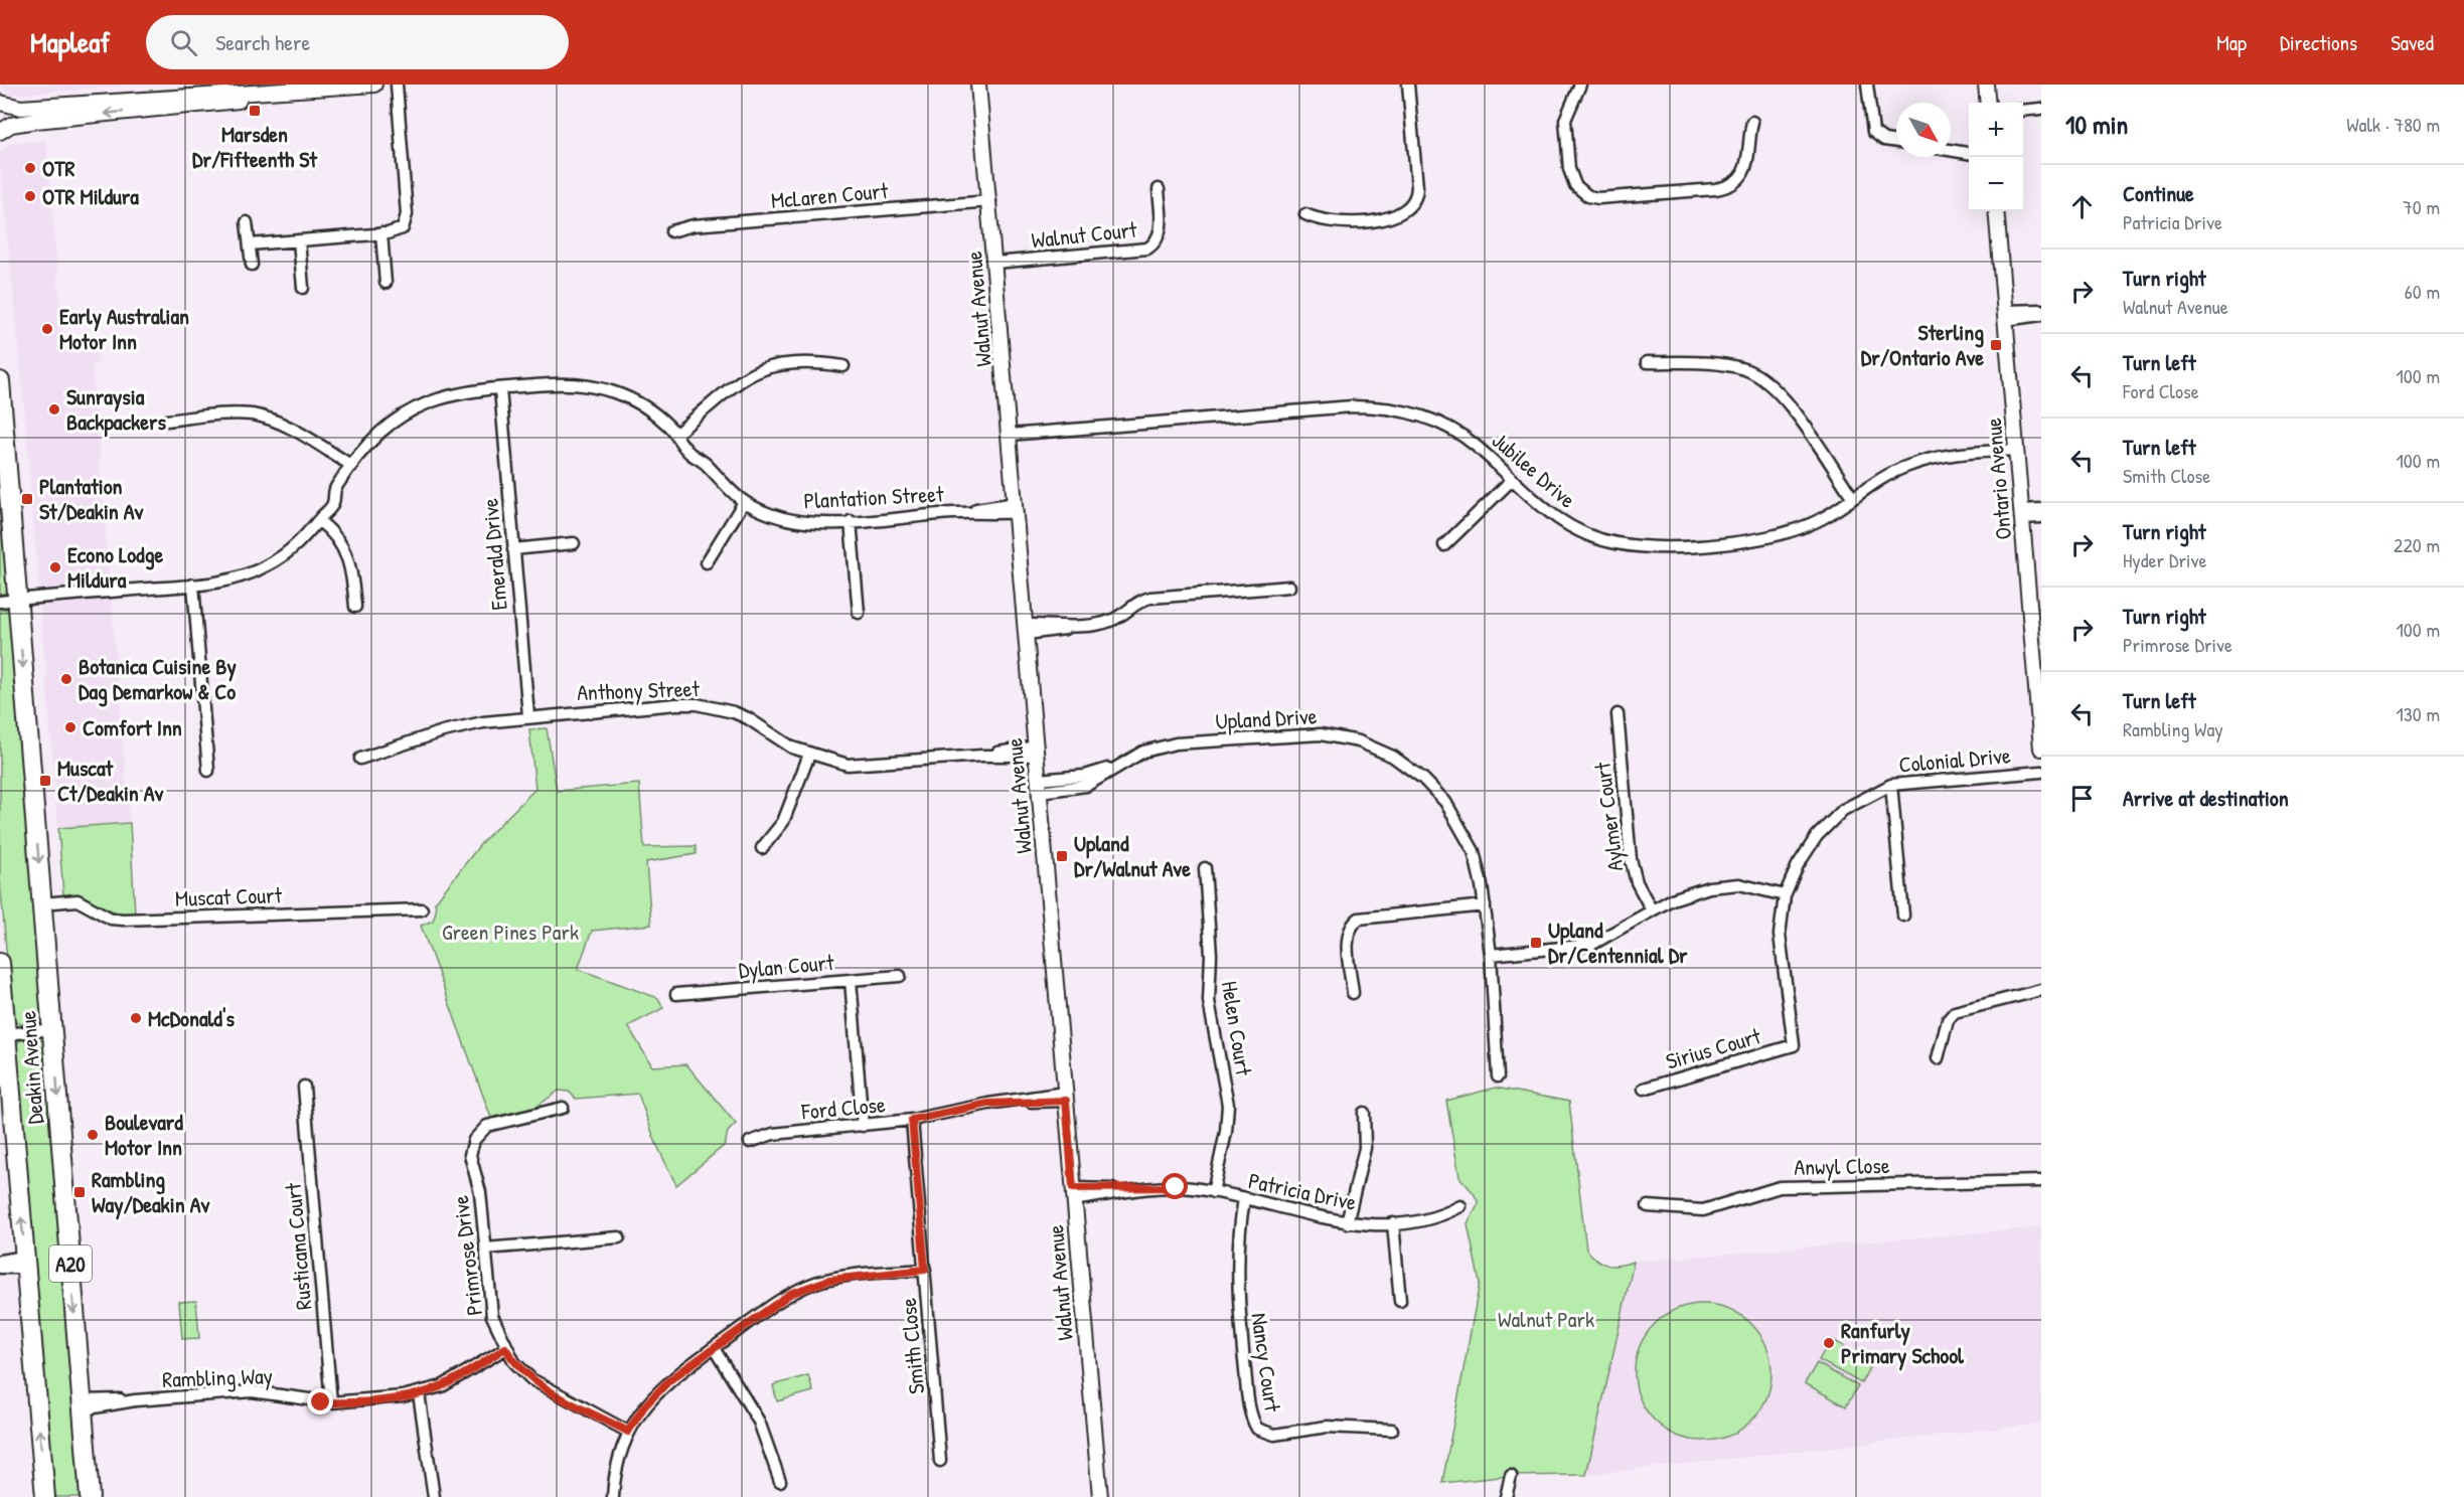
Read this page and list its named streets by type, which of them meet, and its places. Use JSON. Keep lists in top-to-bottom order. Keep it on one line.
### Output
{"streets":{"highway":["Deakin Avenue","A20"],"street":["McLaren Court","Walnut Court","Walnut Avenue","Jubilee Drive","Ontario Avenue","Plantation Street","Emerald Drive","Anthony Street","Upland Drive","Colonial Drive","Aylmer Court","Muscat Court","Dylan Court","Helen Court","Sirius Court","Ford Close","Anwyl Close","Patricia Drive","Rusticana Court","Primrose Drive","Smith Close","Nancy Court","Rambling Way"]},"crossings":[["McLaren Court","Walnut Avenue"],["Walnut Court","Walnut Avenue"],["Walnut Avenue","Jubilee Drive"],["Walnut Avenue","Plantation Street"],["Walnut Avenue","Anthony Street"],["Walnut Avenue","Upland Drive"],["Walnut Avenue","Ford Close"],["Walnut Avenue","Patricia Drive"],["Jubilee Drive","Ontario Avenue"],["Plantation Street","Emerald Drive"],["Plantation Street","Deakin Avenue"],["Emerald Drive","Anthony Street"],["Colonial Drive","Sirius Court"],["Muscat Court","Deakin Avenue"],["Helen Court","Patricia Drive"],["Deakin Avenue","Rambling Way"],["Ford Close","Smith Close"],["Patricia Drive","Nancy Court"],["Rusticana Court","Rambling Way"],["Primrose Drive","Rambling Way"]],"parks":["Green Pines Park","Walnut Park"],"places":{"transit":["Marsden Dr/Fifteenth St","Sterling Dr/Ontario Ave","Plantation St/Deakin Av","Muscat Ct/Deakin Av","Upland Dr/Walnut Ave","Upland Dr/Centennial Dr","Rambling Way/Deakin Av"],"other":["OTR","OTR Mildura","Early Australian Motor Inn","Sunraysia Backpackers","Econo Lodge Mildura","Botanica Cuisine By Dag Demarkow & Co","Comfort Inn","McDonald's","Boulevard Motor Inn","Ranfurly Primary School"]},"north":"bottom right","page":{"header":"Mapleaf","search":"Search here","nav":["Map","Directions","Saved"],"heading":["10 min","Walk · 780 m"],"map_buttons":["+","−"],"list":[["Continue","Patricia Drive","70 m"],["Turn right","Walnut Avenue","60 m"],["Turn left","Ford Close","100 m"],["Turn left","Smith Close","100 m"],["Turn right","Hyder Drive","220 m"],["Turn right","Primrose Drive","100 m"],["Turn left","Rambling Way","130 m"],"Arrive at destination"]}}
